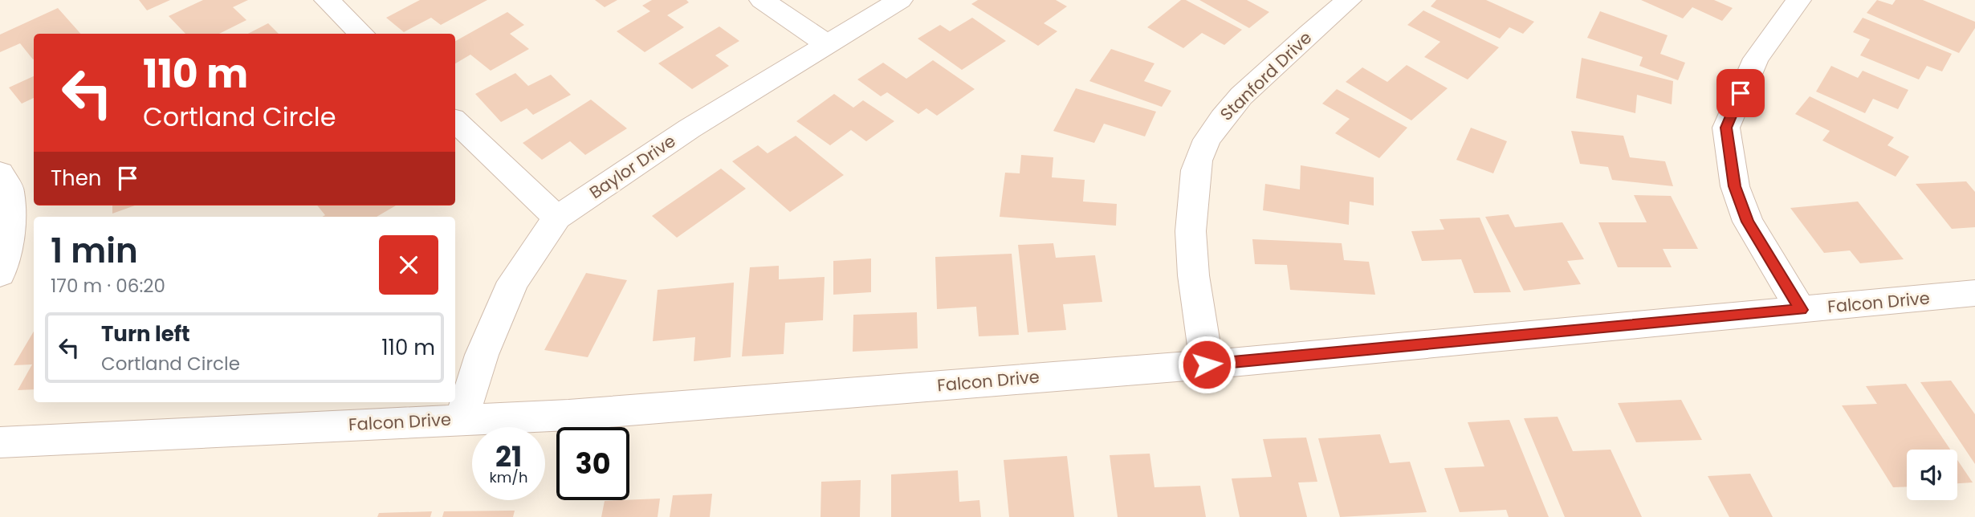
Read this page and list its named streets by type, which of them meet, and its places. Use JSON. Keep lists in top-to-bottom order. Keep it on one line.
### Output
{"streets":{"street":["Stanford Drive","Baylor Drive","Falcon Drive"]},"crossings":[["Stanford Drive","Falcon Drive"],["Baylor Drive","Falcon Drive"]],"page":{"turn":["110 m","Cortland Circle"],"then":"Then","heading":["1 min","170 m · 06:20"],"list":[{"name":"Turn left","note":"Cortland Circle","value":"110 m"}],"speed":"21 km/h","limit":"30"}}
